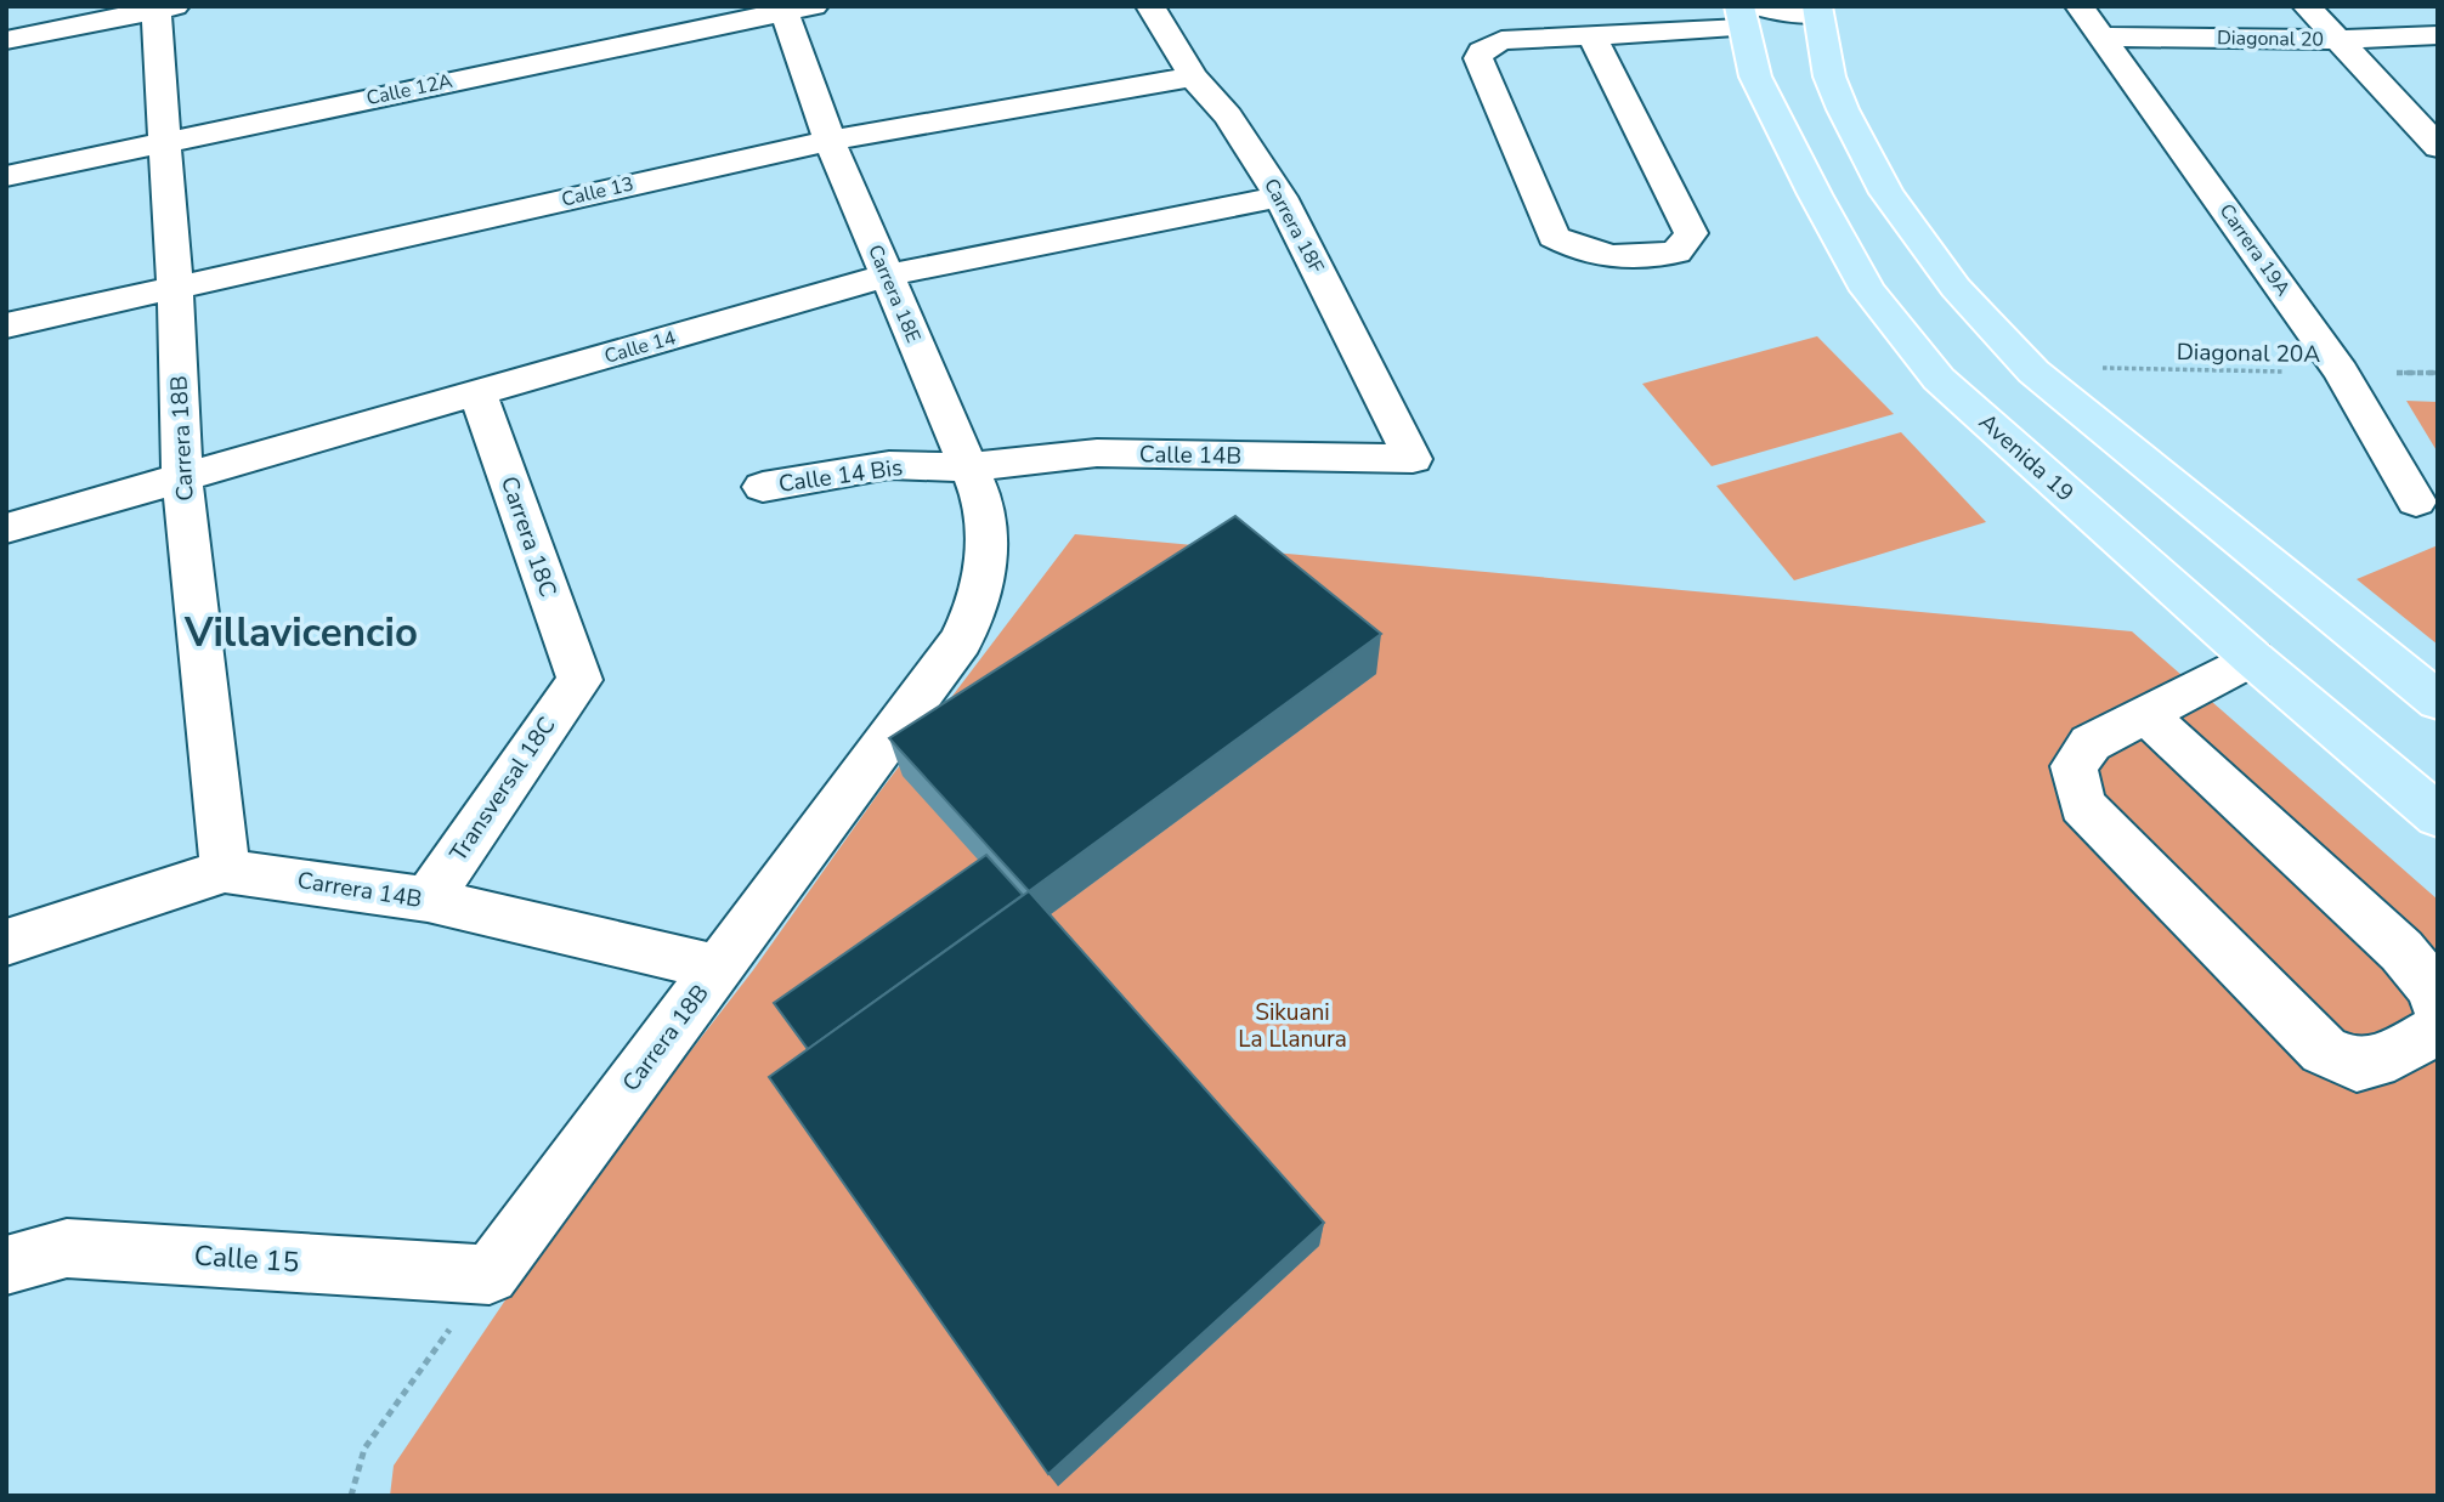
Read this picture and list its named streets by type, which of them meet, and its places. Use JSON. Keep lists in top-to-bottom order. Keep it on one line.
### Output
{"streets":{"main road":["Avenida 19"],"street":["Diagonal 20","Calle 12A","Calle 13","Carrera 18F","Carrera 19A","Carrera 18E","Calle 14","Carrera 18B","Calle 14B","Calle 14 Bis","Carrera 18C","Transversal 18C","Carrera 14B","Calle 15"],"path":["Diagonal 20A"]},"crossings":[["Diagonal 20","Carrera 19A"],["Calle 12A","Carrera 18E"],["Calle 12A","Carrera 18B"],["Calle 13","Carrera 18F"],["Calle 13","Carrera 18E"],["Calle 13","Carrera 18B"],["Carrera 18F","Calle 14"],["Carrera 18F","Calle 14B"],["Carrera 19A","Diagonal 20A"],["Carrera 18E","Calle 14"],["Carrera 18E","Carrera 18B"],["Carrera 18E","Calle 14B"],["Carrera 18E","Calle 14 Bis"],["Calle 14","Carrera 18B"],["Calle 14","Carrera 18C"],["Carrera 18B","Carrera 14B"],["Carrera 18B","Calle 15"],["Calle 14B","Calle 14 Bis"],["Carrera 18C","Transversal 18C"],["Transversal 18C","Carrera 14B"]],"districts":["Villavicencio"],"parks":["Sikuani La Llanura"]}
